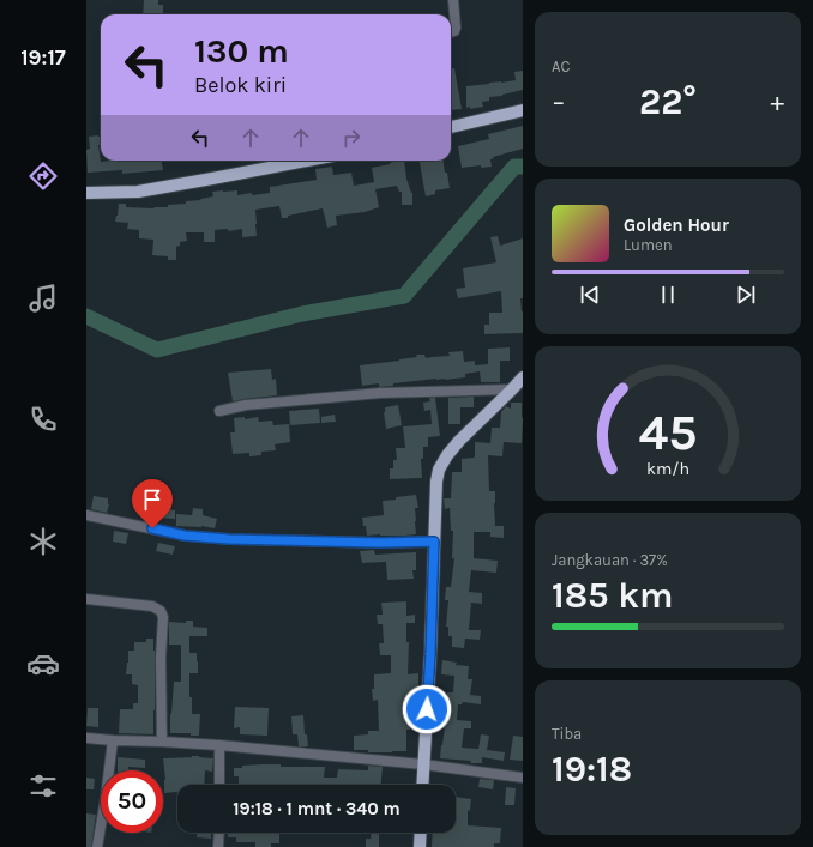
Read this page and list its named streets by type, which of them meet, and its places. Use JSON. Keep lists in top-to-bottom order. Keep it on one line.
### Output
{"page":{"tabs":"19:17","tile":["AC",["Jangkauan · 37%","185 km"],["Tiba","19:18"]],"turn":["130 m","Belok kiri"],"heat":["−","22°","+"],"song":["Golden Hour","Lumen"],"limit":"50","trip":"19:18 · 1 mnt · 340 m","gauge":["45","km/h"]}}
